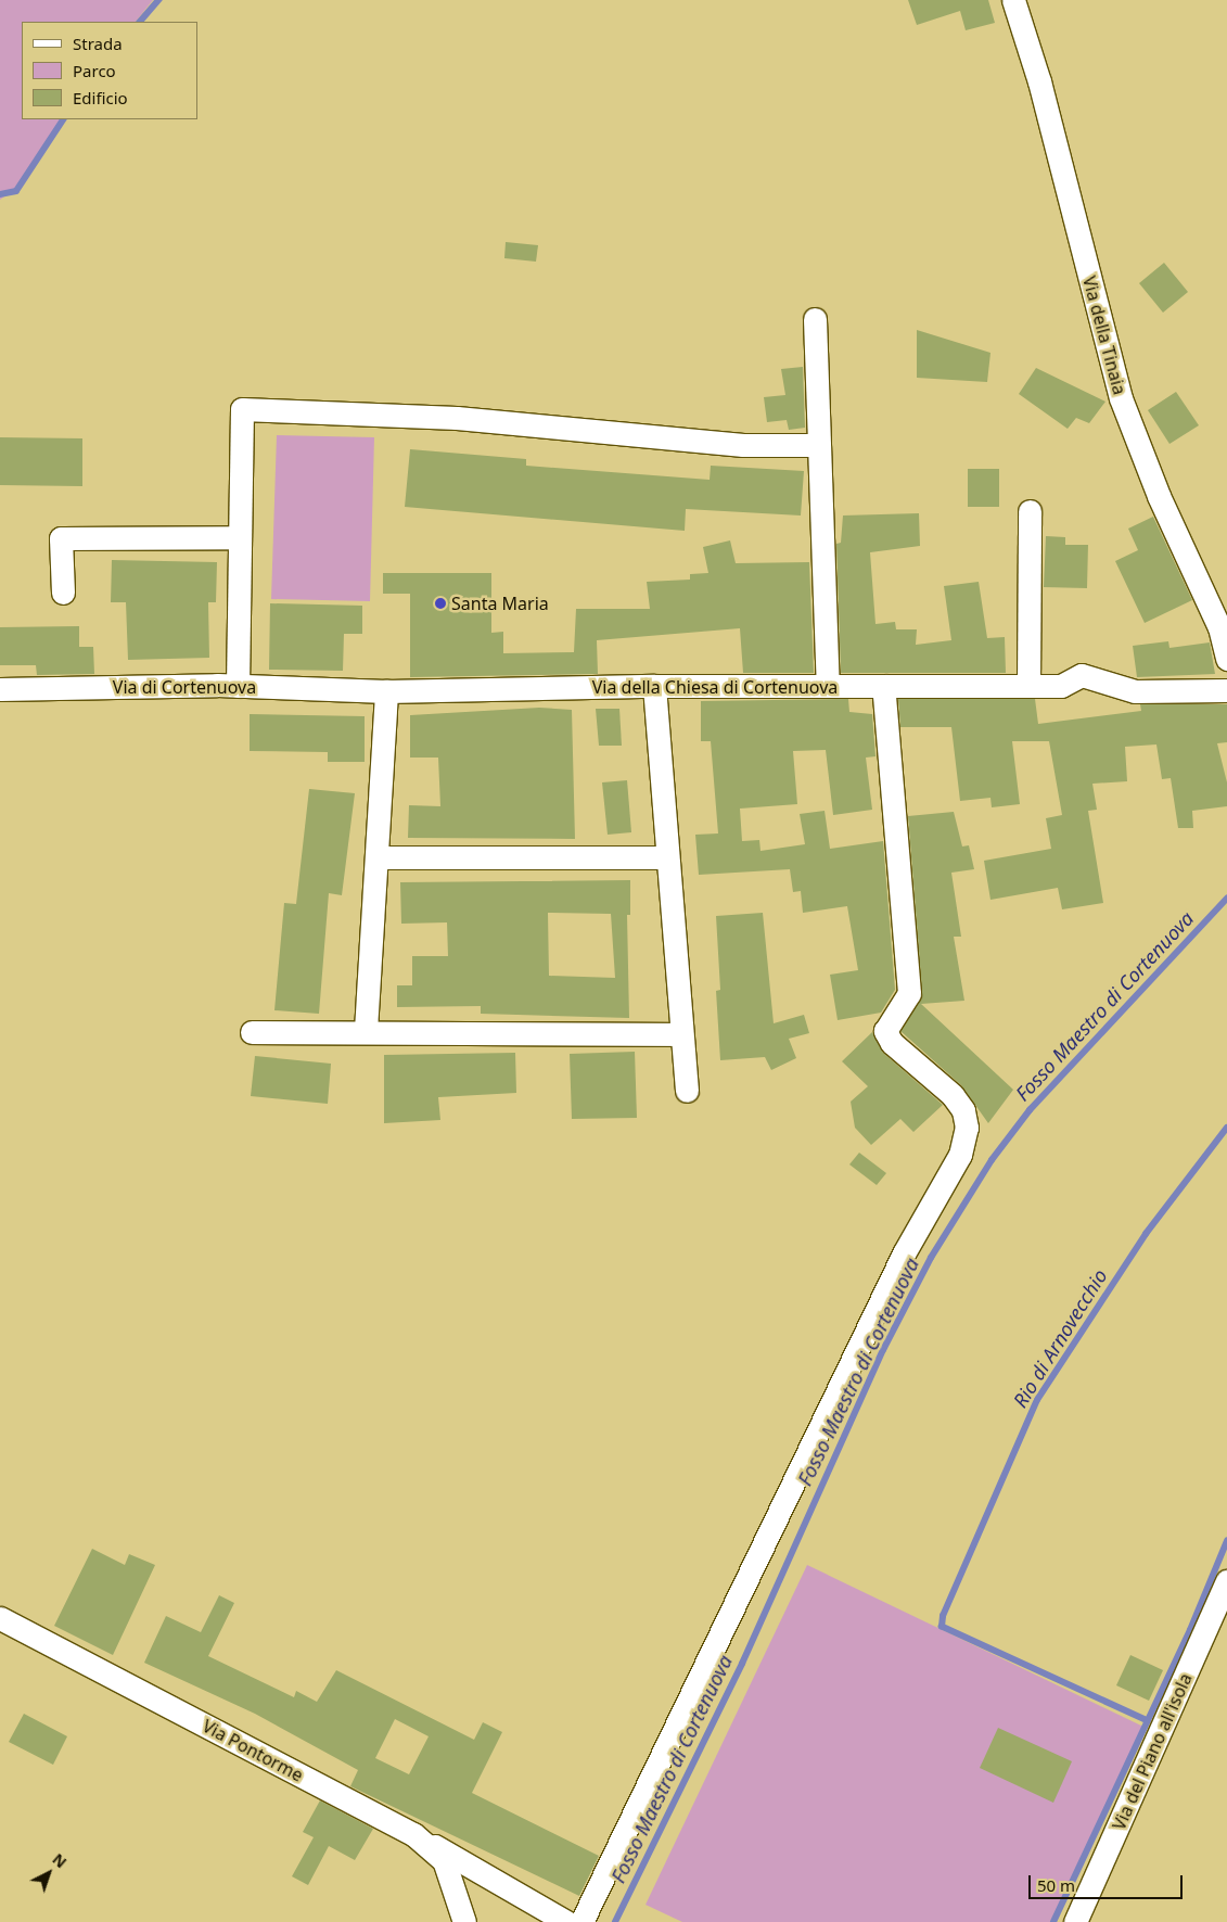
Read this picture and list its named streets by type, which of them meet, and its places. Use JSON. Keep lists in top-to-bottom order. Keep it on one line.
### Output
{"streets":{"street":["Via della Tinaia","Via di Cortenuova","Via della Chiesa di Cortenuova","Via Pontorme","Via del Piano all'isola"]},"crossings":[["Via di Cortenuova","Via della Chiesa di Cortenuova"]],"water":["Fosso Maestro di Cortenuova","Rio di Arnovecchio"],"places":["Santa Maria"],"legend":["Strada","Parco","Edificio"],"scale_bar":"50 m","north":"top right"}
